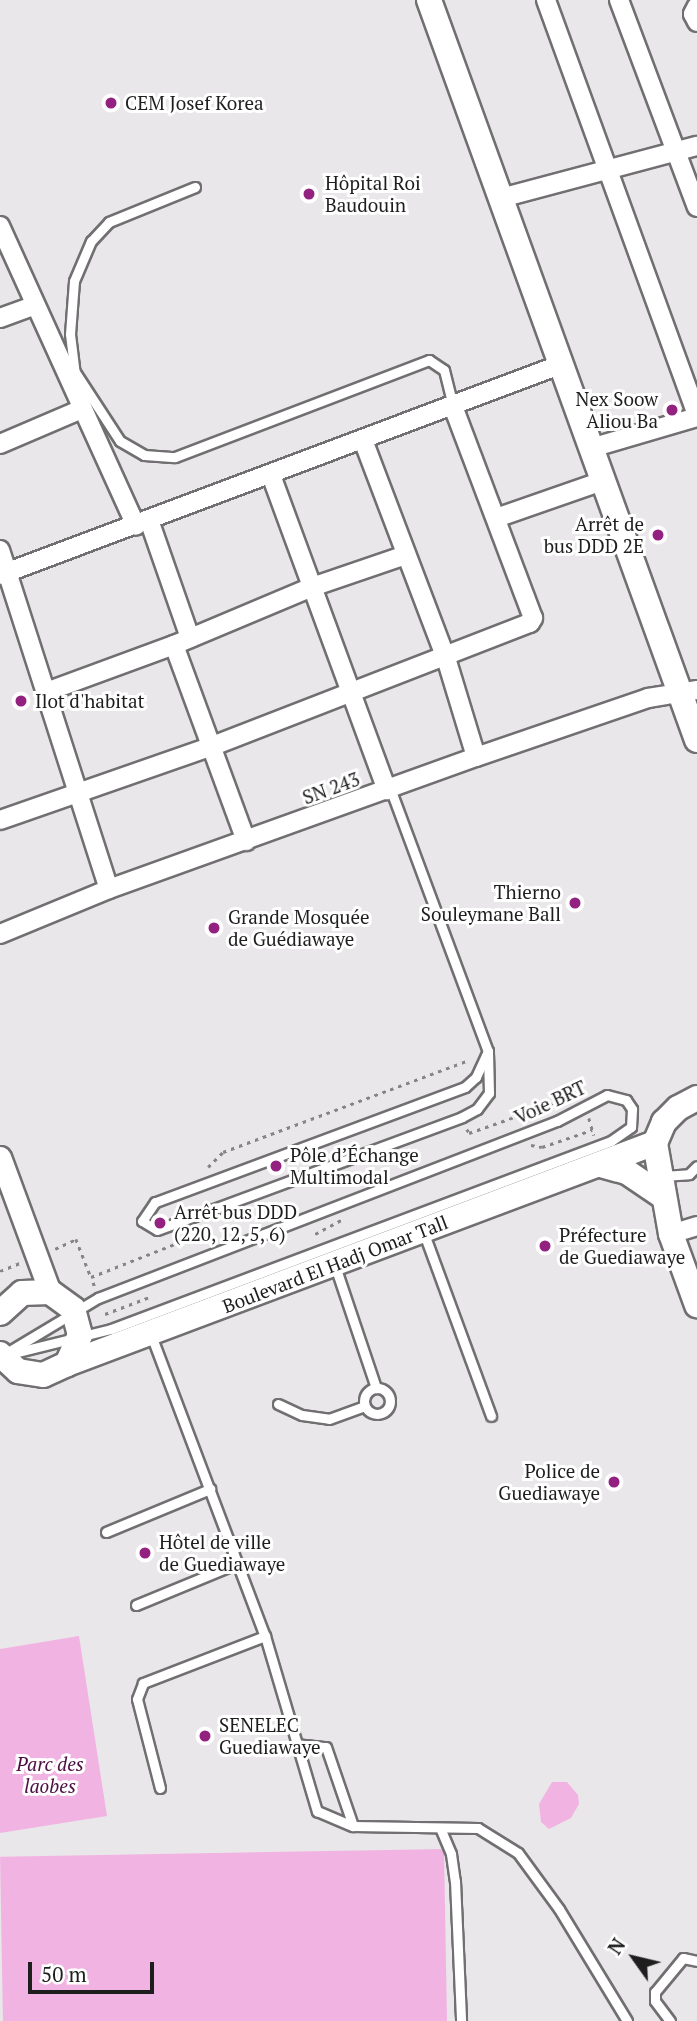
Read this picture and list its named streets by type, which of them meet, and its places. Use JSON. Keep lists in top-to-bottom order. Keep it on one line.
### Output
{"streets":{"main road":["Boulevard El Hadj Omar Tall"],"street":["SN 243"],"lane":["Voie BRT"]},"crossings":[["Voie BRT","Boulevard El Hadj Omar Tall"]],"parks":["Parc des laobes"],"places":["CEM Josef Korea","Hôpital Roi Baudouin","Nex Soow Aliou Ba","Arrêt de bus DDD 2E","Ilot d'habitat","Thierno Souleymane Ball","Grande Mosquée de Guédiawaye","Pôle d’Échange Multimodal","Arrêt bus DDD (220, 12, 5, 6)","Préfecture de Guediawaye","Police de Guediawaye","Hôtel de ville de Guediawaye","SENELEC Guediawaye"],"scale_bar":"50 m","north":"top left"}
